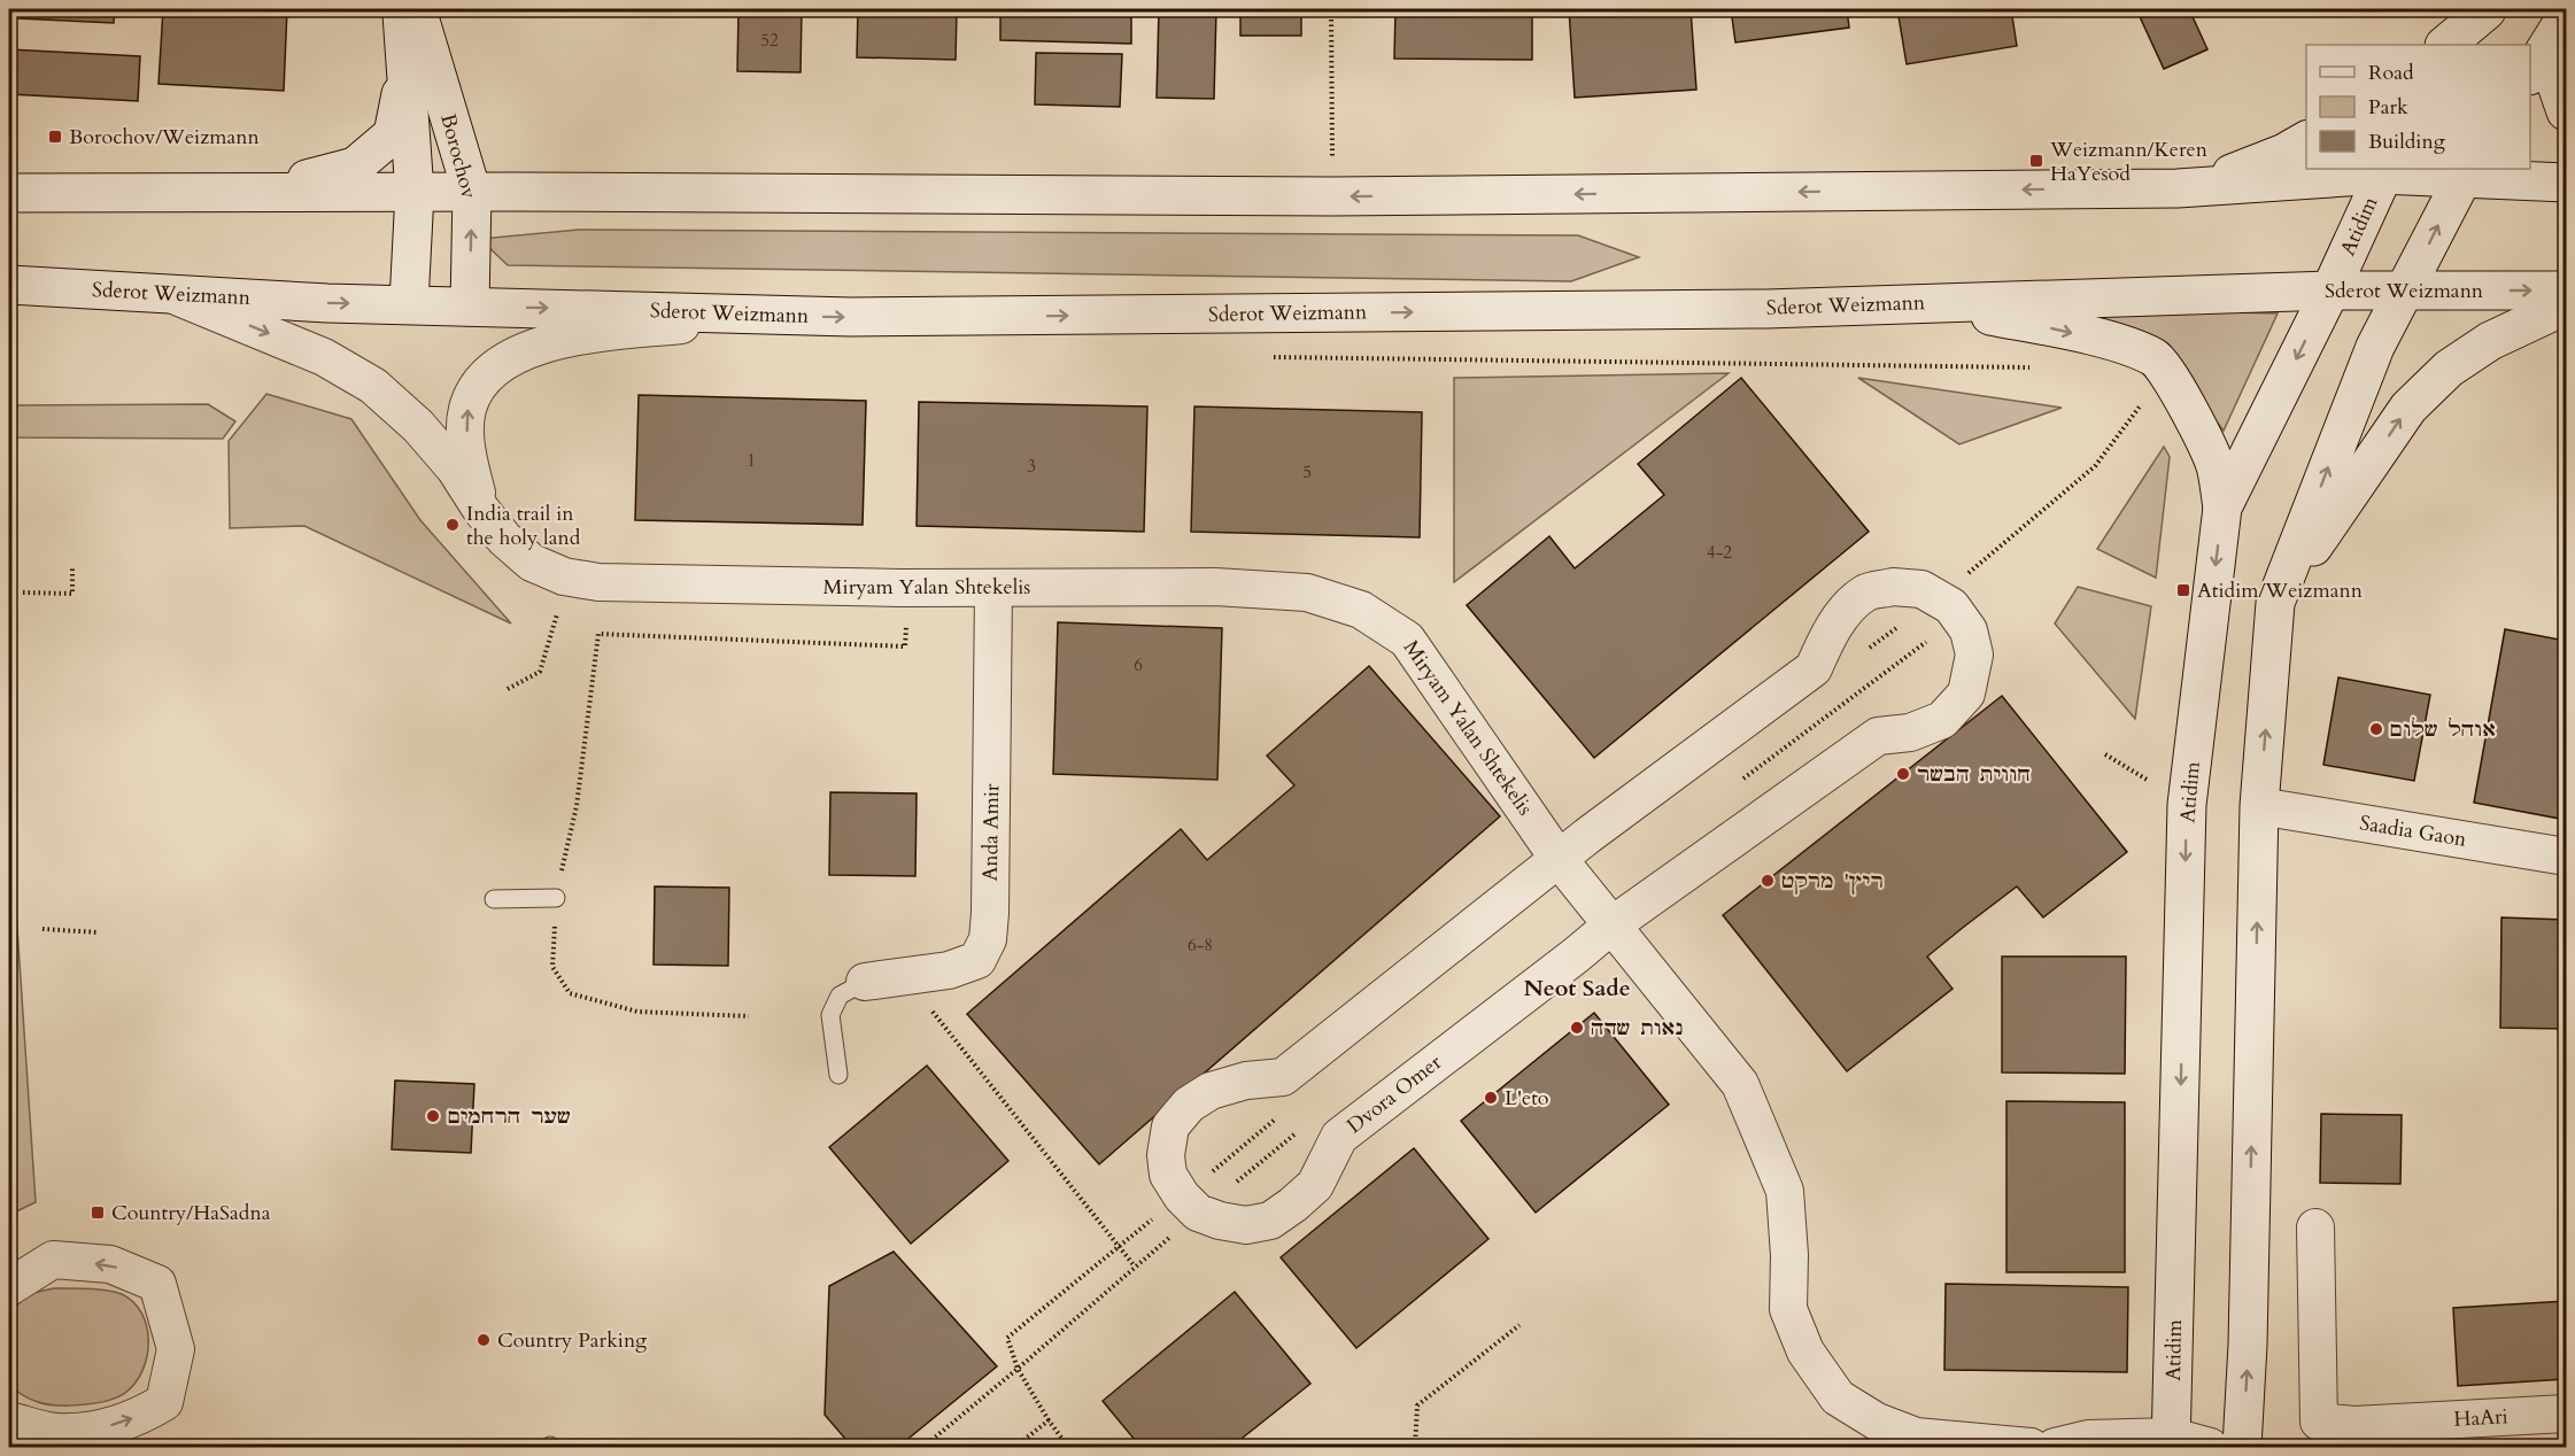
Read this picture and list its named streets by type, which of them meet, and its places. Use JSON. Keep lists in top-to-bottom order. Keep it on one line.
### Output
{"streets":{"main road":["Borochov","Atidim","Sderot Weizmann"],"street":["Miryam Yalan Shtekelis","Saadia Gaon","Anda Amir","Dvora Omer","HaAri"]},"crossings":[["Borochov","Sderot Weizmann"],["Atidim","Sderot Weizmann"],["Sderot Weizmann","Miryam Yalan Shtekelis"],["Miryam Yalan Shtekelis","Anda Amir"],["Miryam Yalan Shtekelis","Dvora Omer"]],"districts":["Neot Sade"],"places":{"transit":["Borochov/Weizmann","Weizmann/Keren HaYesod","Atidim/Weizmann","Country/HaSadna"],"other":["India trail in the holy land","אוהל שלום","חווית הבשר","ריץ' מרקט","נאות שדה","L'eto","שער הרחמים","Country Parking"]},"house_numbers":["52","1","3","5","4-2","6","6-8"],"legend":["Road","Park","Building"]}
